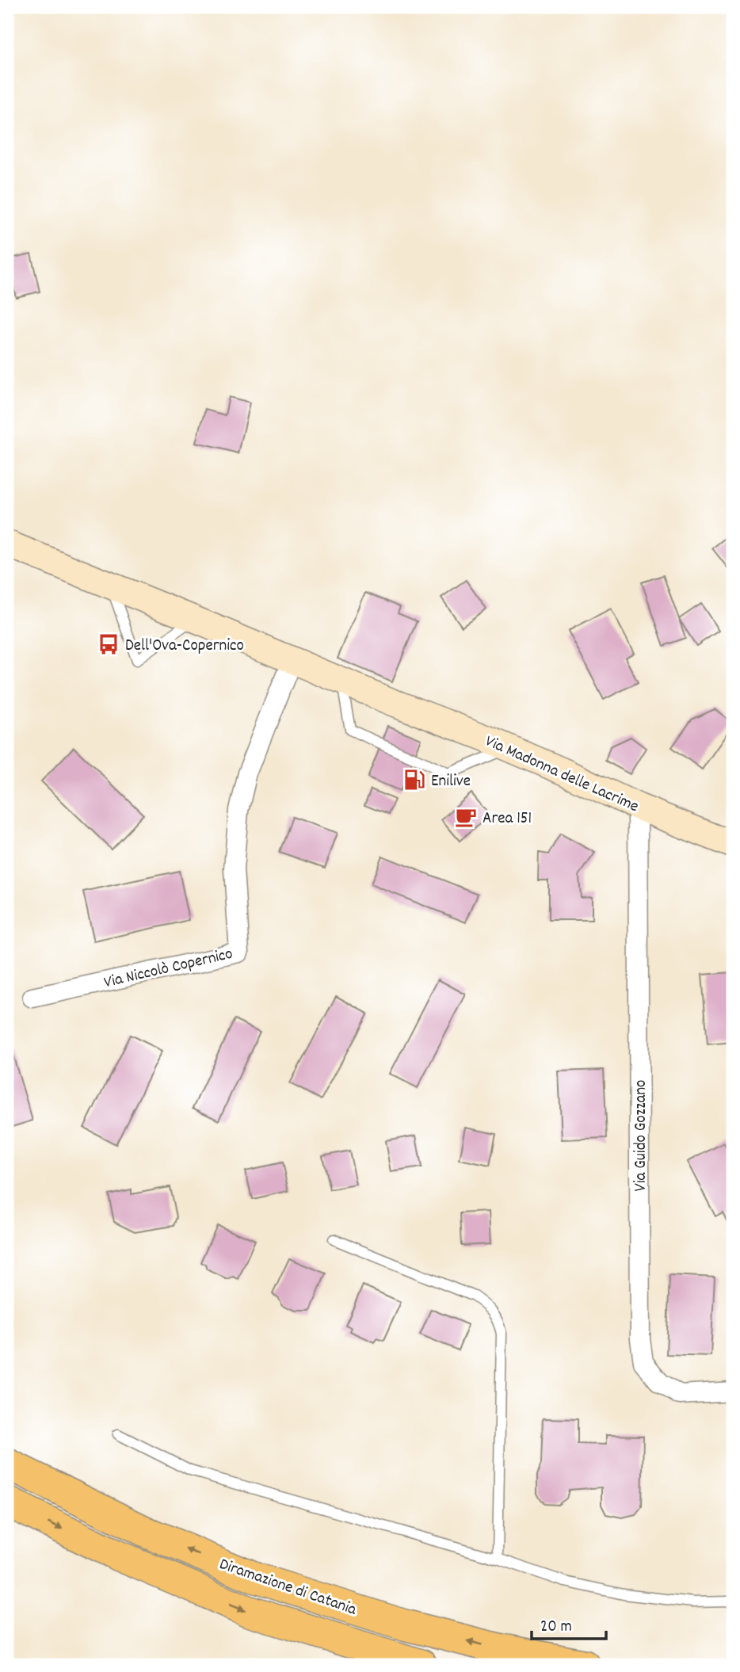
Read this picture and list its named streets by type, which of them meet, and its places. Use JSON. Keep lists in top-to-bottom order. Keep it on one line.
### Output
{"streets":{"highway":["Diramazione di Catania"],"main road":["Via Madonna delle Lacrime"],"street":["Via Niccolò Copernico","Via Guido Gozzano"]},"crossings":[["Via Madonna delle Lacrime","Via Niccolò Copernico"],["Via Madonna delle Lacrime","Via Guido Gozzano"]],"places":{"bus stop":["Dell'Ova-Copernico"],"fuel station":["Enilive"],"cafe":["Area 151"]},"scale_bar":"20 m"}
